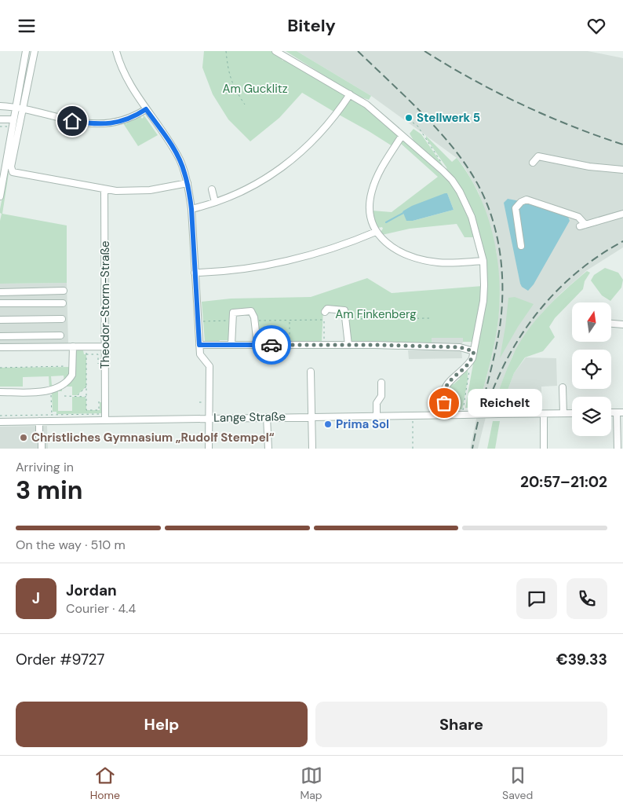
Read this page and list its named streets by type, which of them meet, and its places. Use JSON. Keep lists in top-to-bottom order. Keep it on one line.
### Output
{"streets":{"street":["Theodor-Storm-Straße","Lange Straße"]},"crossings":[["Theodor-Storm-Straße","Lange Straße"]],"parks":["Am Gucklitz","Am Finkenberg"],"places":["Stellwerk 5","Reichelt","Prima Sol","Christliches Gymnasium „Rudolf Stempel“"],"north":"top","page":{"header":"Bitely","bubble":"Reichelt","heading":["3 min","Arriving in","20:57–21:02"],"panel":["Jordan","Courier · 4.4","Order #9727","€39.33"],"bar":"On the way · 510 m","round":"J","buttons":["Help","Share"],"tabs":["Home","Map","Saved"]}}
